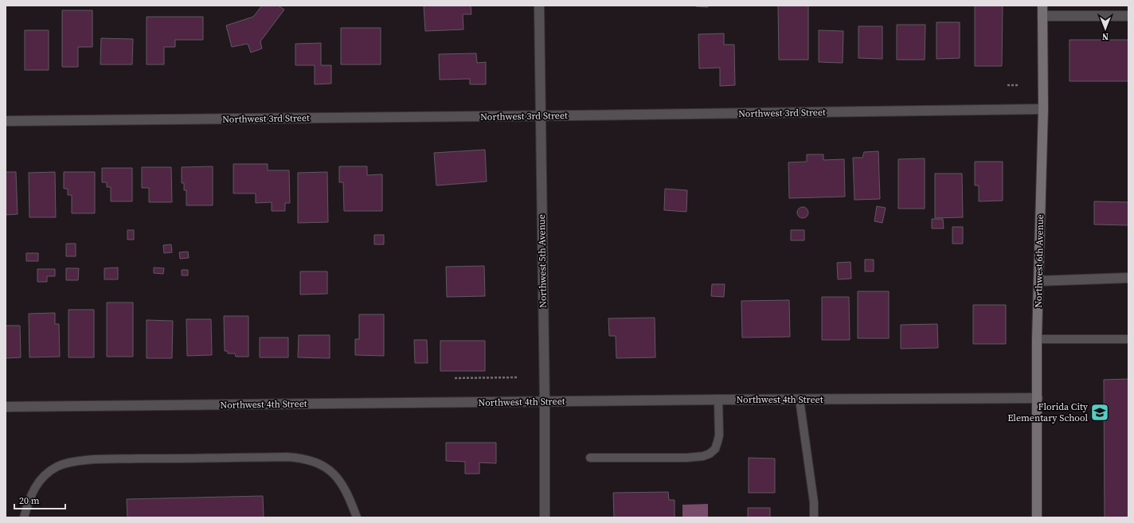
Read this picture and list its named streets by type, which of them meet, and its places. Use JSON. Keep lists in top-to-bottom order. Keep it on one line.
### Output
{"streets":{"street":["Northwest 3rd Street","Northwest 5th Avenue","Northwest 6th Avenue","Northwest 4th Street"]},"crossings":[["Northwest 3rd Street","Northwest 5th Avenue"],["Northwest 3rd Street","Northwest 6th Avenue"],["Northwest 5th Avenue","Northwest 4th Street"],["Northwest 6th Avenue","Northwest 4th Street"]],"places":{"school or university":["Florida City Elementary School"]},"scale_bar":"20 m","north":"bottom"}
